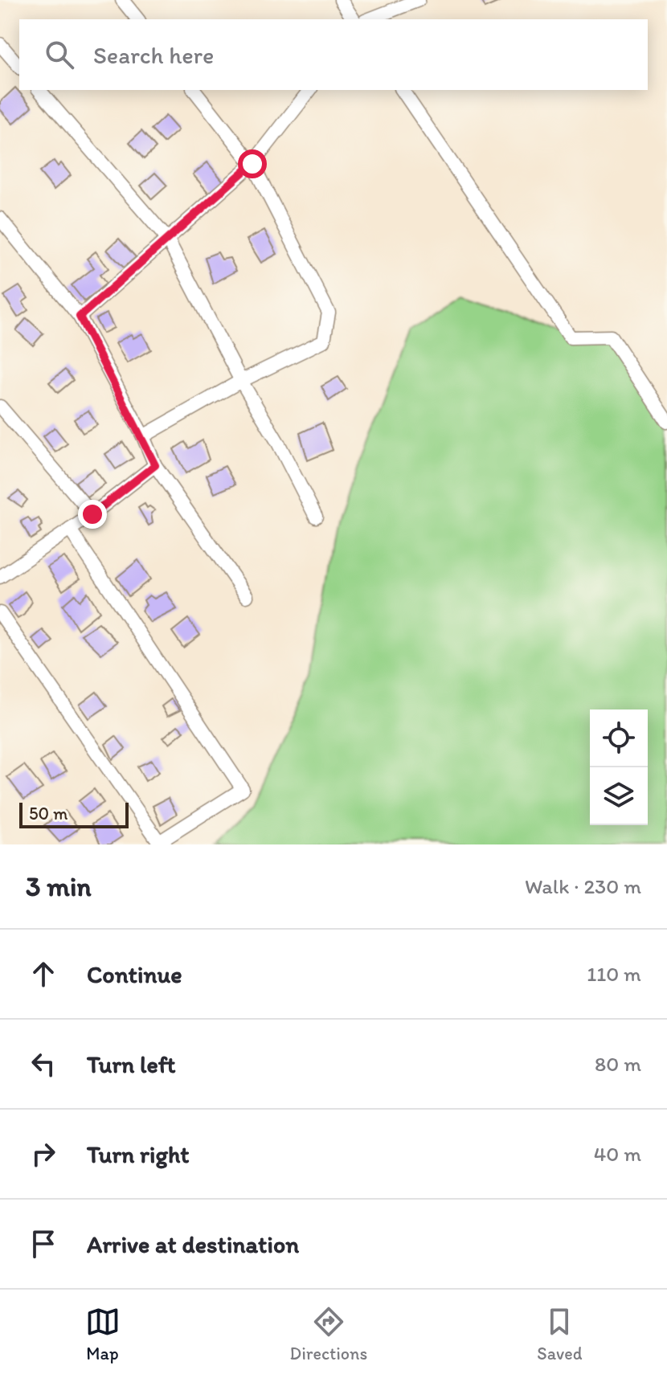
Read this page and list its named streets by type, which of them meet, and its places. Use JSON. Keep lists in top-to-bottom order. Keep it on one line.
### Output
{"scale_bar":"50 m","page":{"search":"Search here","scale":"50 m","heading":["3 min","Walk · 230 m"],"list":[["Continue","110 m"],["Turn left","80 m"],["Turn right","40 m"],"Arrive at destination"],"nav":["Map","Directions","Saved"]}}
